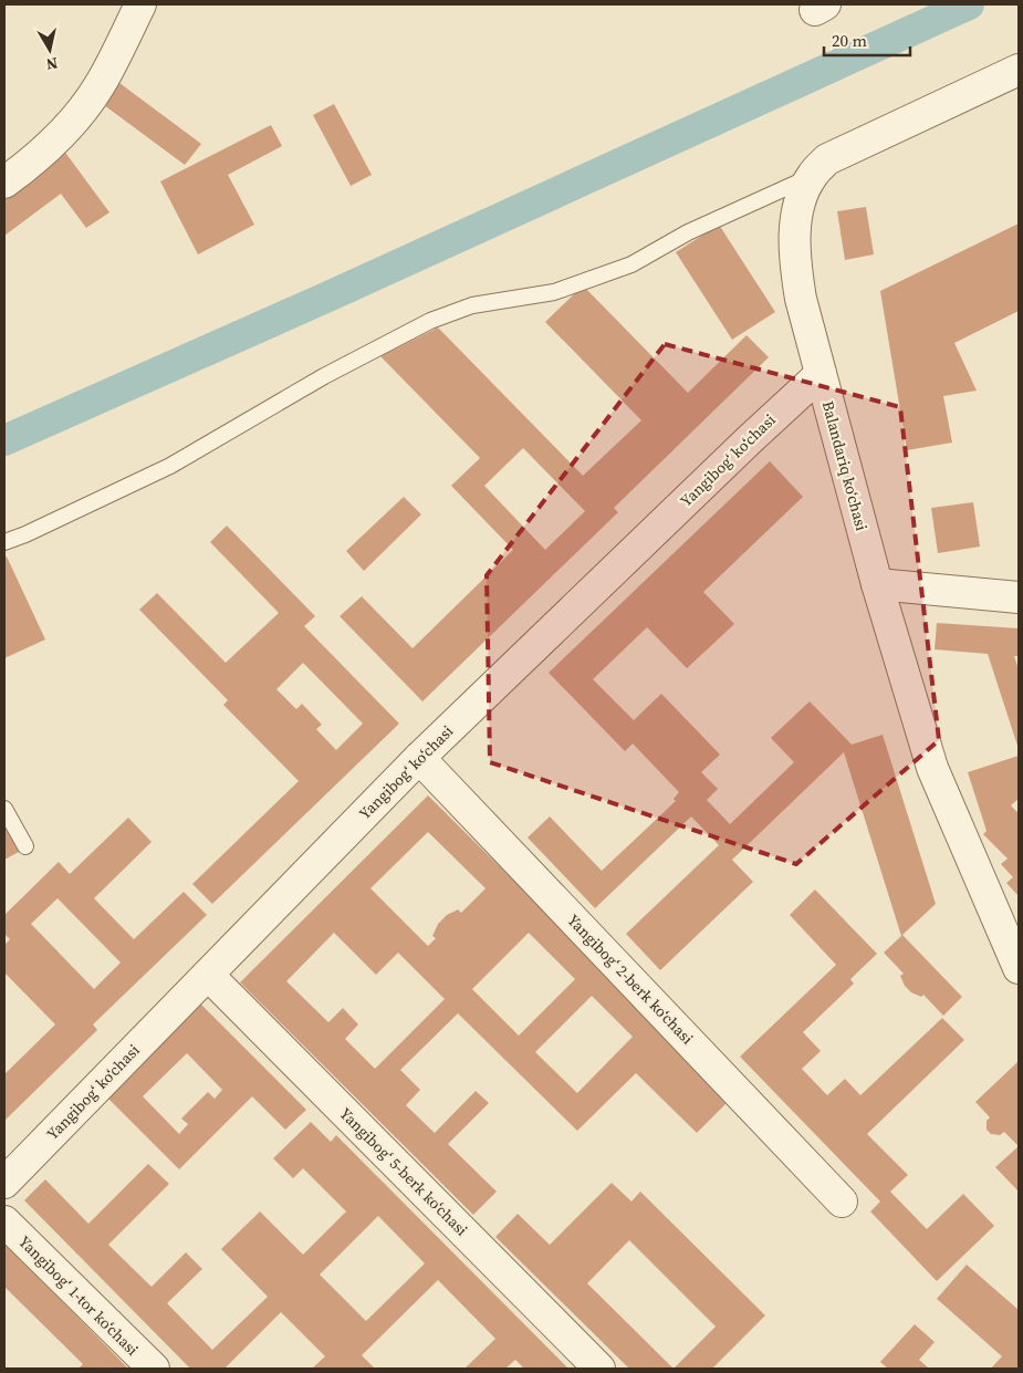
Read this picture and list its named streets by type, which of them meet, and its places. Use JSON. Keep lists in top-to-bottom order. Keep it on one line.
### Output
{"streets":{"street":["Yangibogʻ koʻchasi","Balandariq koʻchasi","Yangibogʻ 2-berk koʻchasi","Yangibogʻ 5-berk koʻchasi","Yangibogʻ 1-tor koʻchasi"]},"crossings":[["Yangibogʻ koʻchasi","Balandariq koʻchasi"],["Yangibogʻ koʻchasi","Yangibogʻ 2-berk koʻchasi"],["Yangibogʻ koʻchasi","Yangibogʻ 5-berk koʻchasi"]],"scale_bar":"20 m","north":"bottom"}
